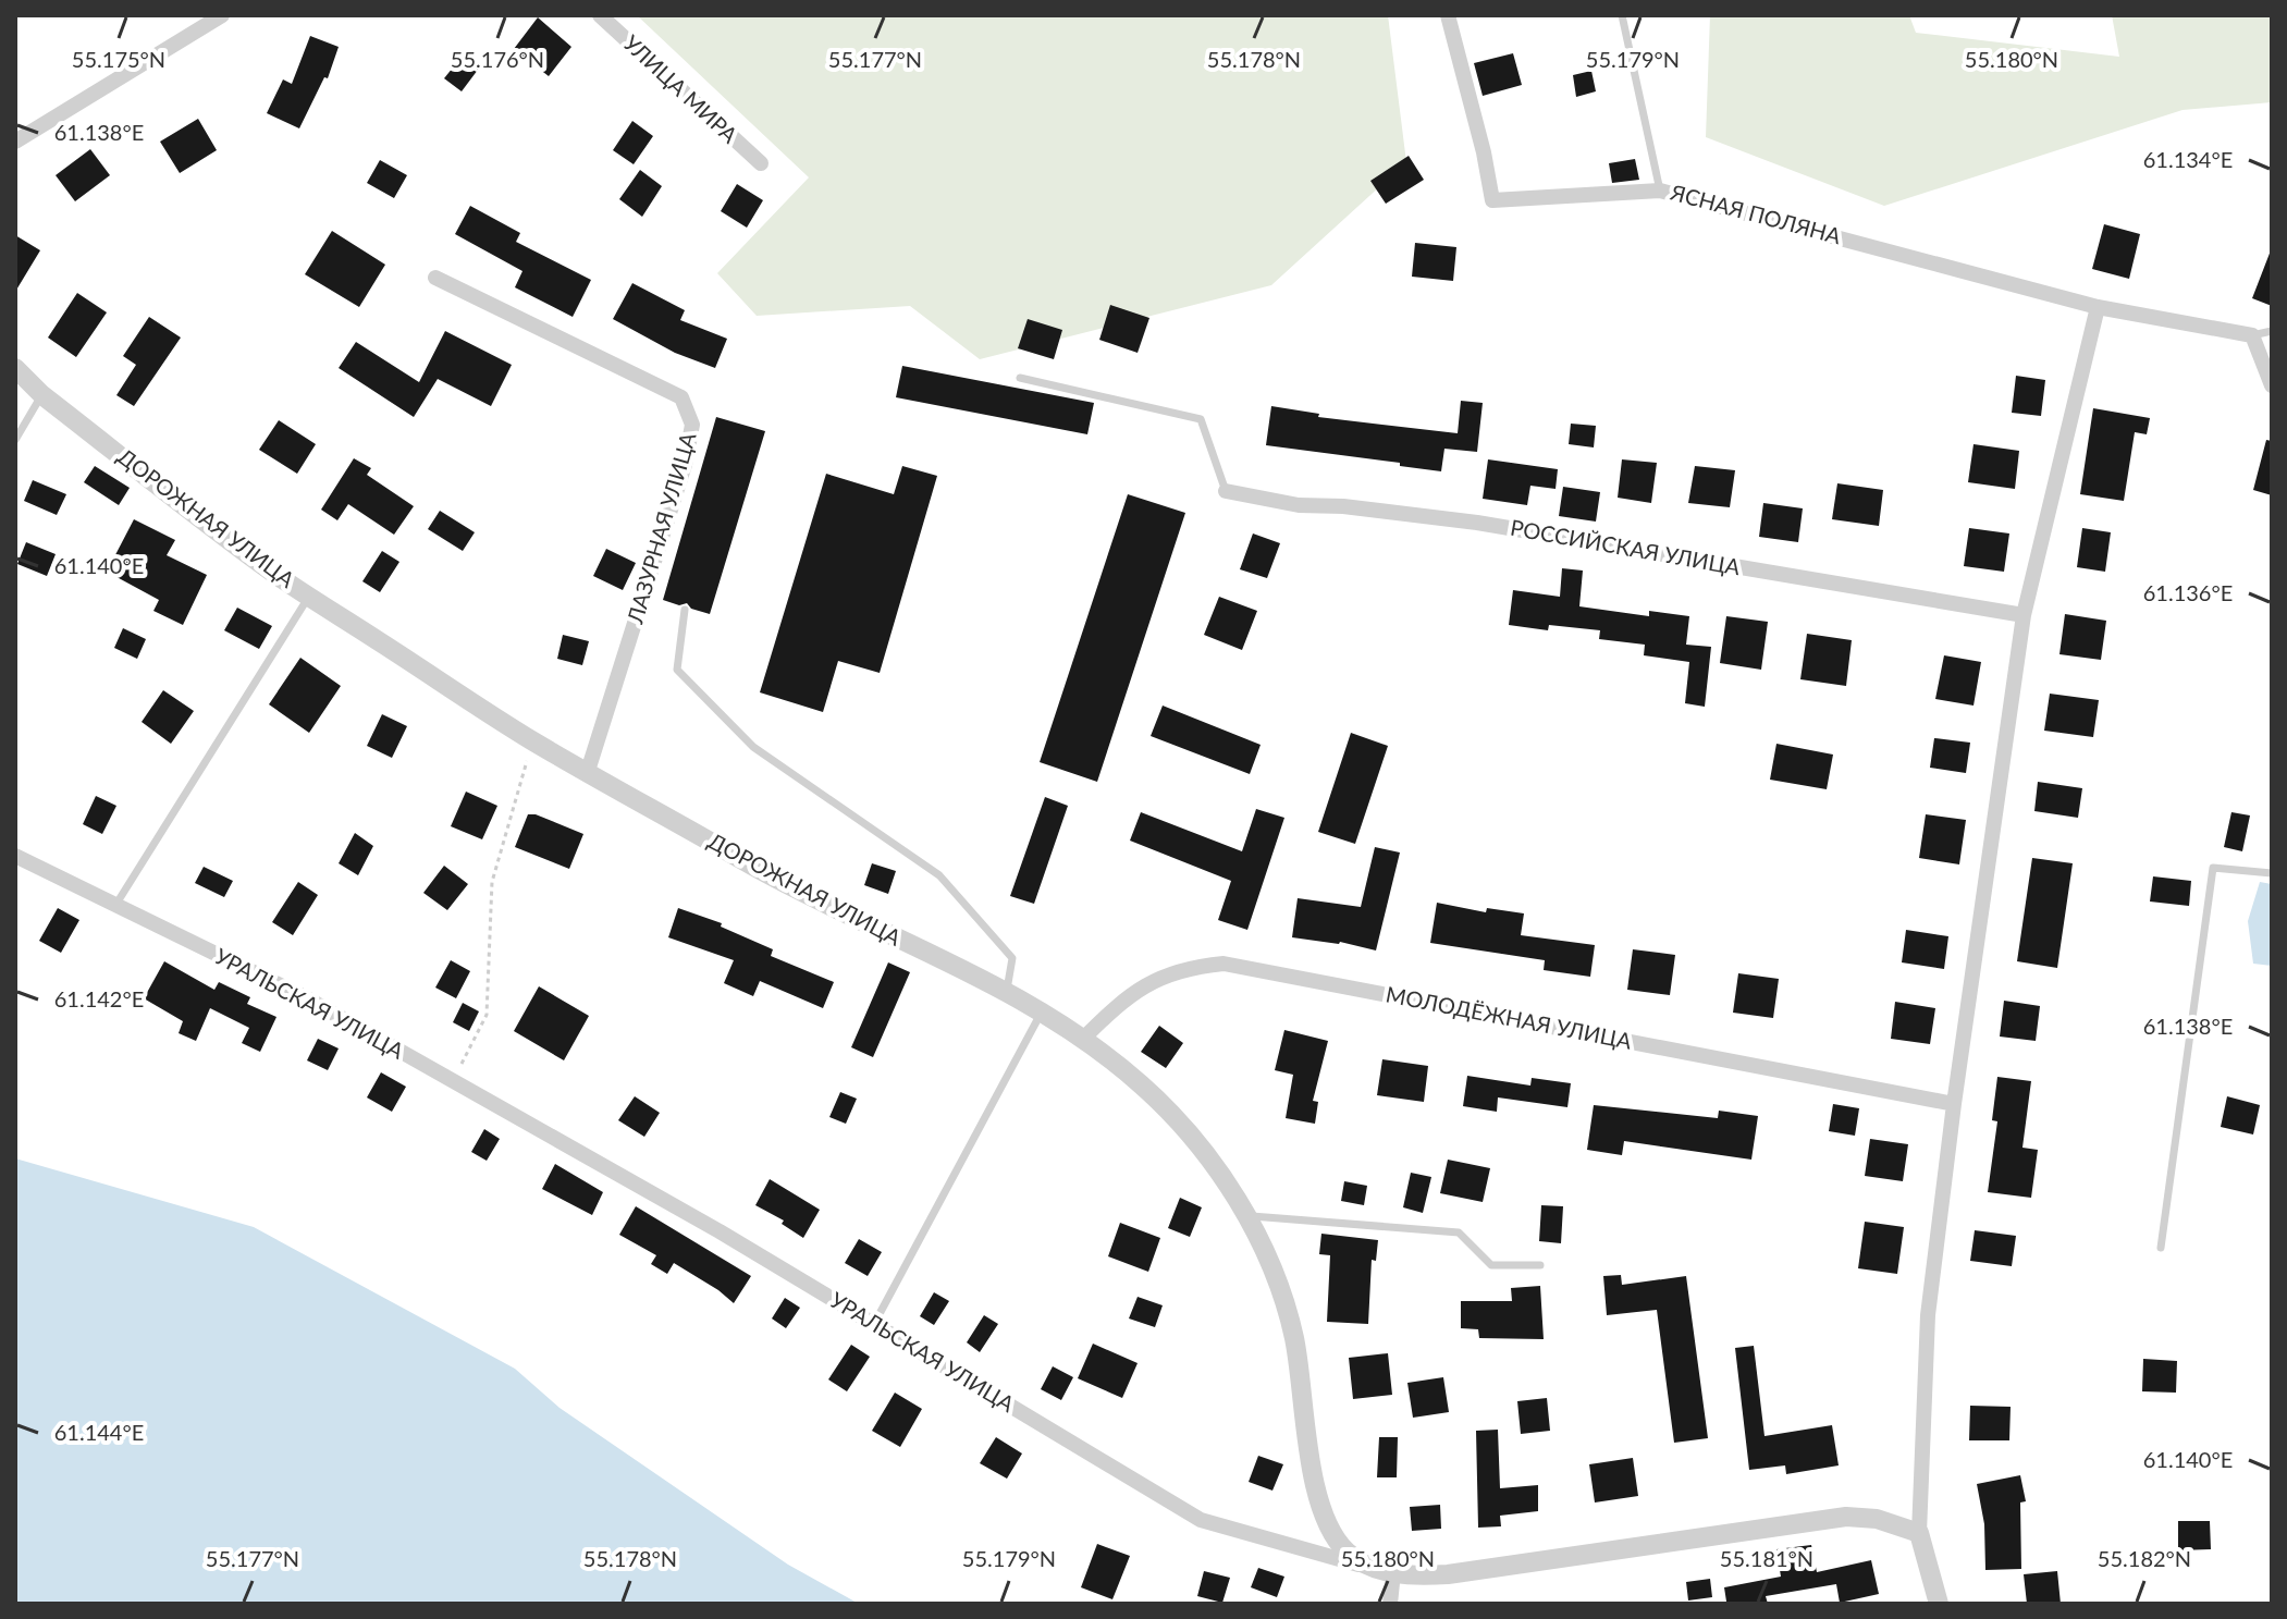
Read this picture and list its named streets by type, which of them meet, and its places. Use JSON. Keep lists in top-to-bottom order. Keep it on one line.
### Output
{"streets":{"street":["УЛИЦА МИРА","ЯСНАЯ ПОЛЯНА","ДОРОЖНАЯ УЛИЦА","ЛАЗУРНАЯ УЛИЦА","РОССИЙСКАЯ УЛИЦА","УРАЛЬСКАЯ УЛИЦА","МОЛОДЁЖНАЯ УЛИЦА"]},"crossings":[["ДОРОЖНАЯ УЛИЦА","ЛАЗУРНАЯ УЛИЦА"],["ДОРОЖНАЯ УЛИЦА","УРАЛЬСКАЯ УЛИЦА"],["ДОРОЖНАЯ УЛИЦА","МОЛОДЁЖНАЯ УЛИЦА"]],"coordinates":["55.180°N","55.175°N","55.176°N","55.177°N","55.178°N","55.179°N","61.138°E","61.134°E","61.140°E","61.136°E","61.142°E","61.144°E","55.181°N","55.182°N"]}
